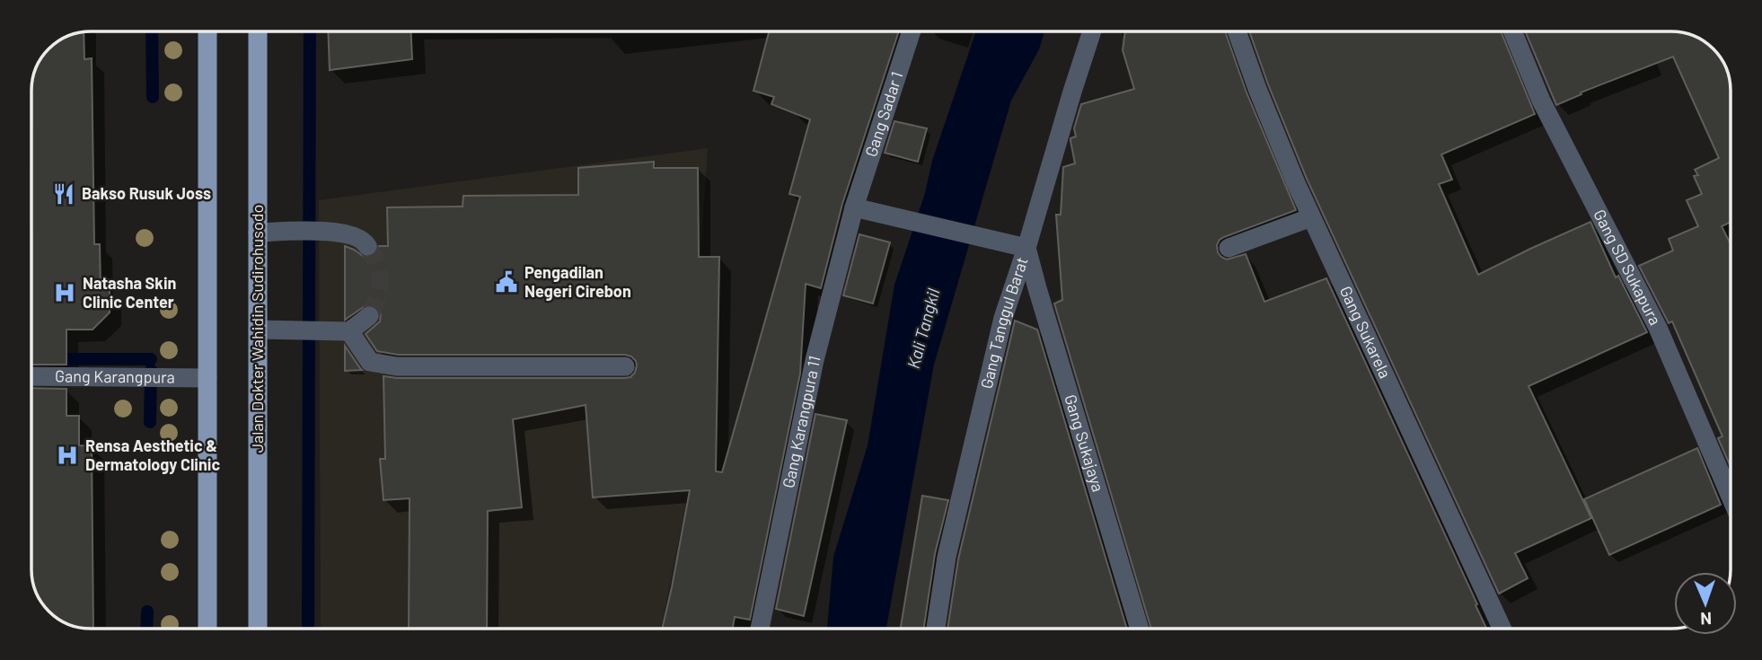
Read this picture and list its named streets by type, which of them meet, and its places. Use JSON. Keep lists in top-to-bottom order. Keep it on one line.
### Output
{"streets":{"main road":["Jalan Dokter Wahidin Sudirohusodo"],"street":["Gang Sadar 1","Gang SD Sukapura","Gang Tanggul Barat","Gang Sukarela","Gang Karangpura","Gang Karangpura 11","Gang Sukajaya"]},"crossings":[["Gang Sadar 1","Gang Karangpura 11"],["Gang Tanggul Barat","Gang Sukajaya"]],"water":["Kali Tangkil"],"places":{"restaurant":["Bakso Rusuk Joss"],"public building":["Pengadilan Negeri Cirebon"],"hospital":["Natasha Skin Clinic Center","Rensa Aesthetic & Dermatology Clinic"]},"north":"bottom"}
